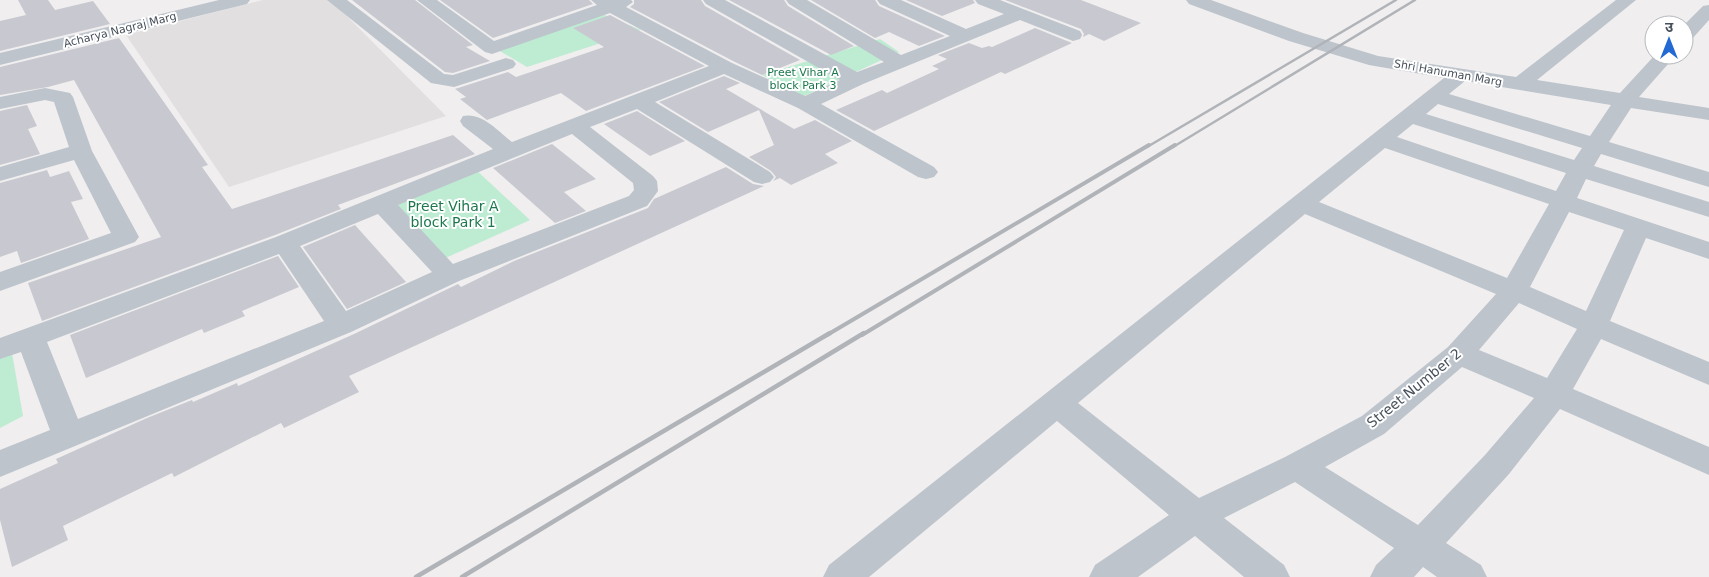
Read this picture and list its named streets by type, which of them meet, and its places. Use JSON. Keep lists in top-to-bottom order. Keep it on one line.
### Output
{"streets":{"street":["Acharya Nagraj Marg","Shri Hanuman Marg","Street Number 2"]},"crossings":[["Shri Hanuman Marg","Street Number 2"]],"parks":["Preet Vihar A block Park 3","Preet Vihar A block Park 1"],"north":"top"}
